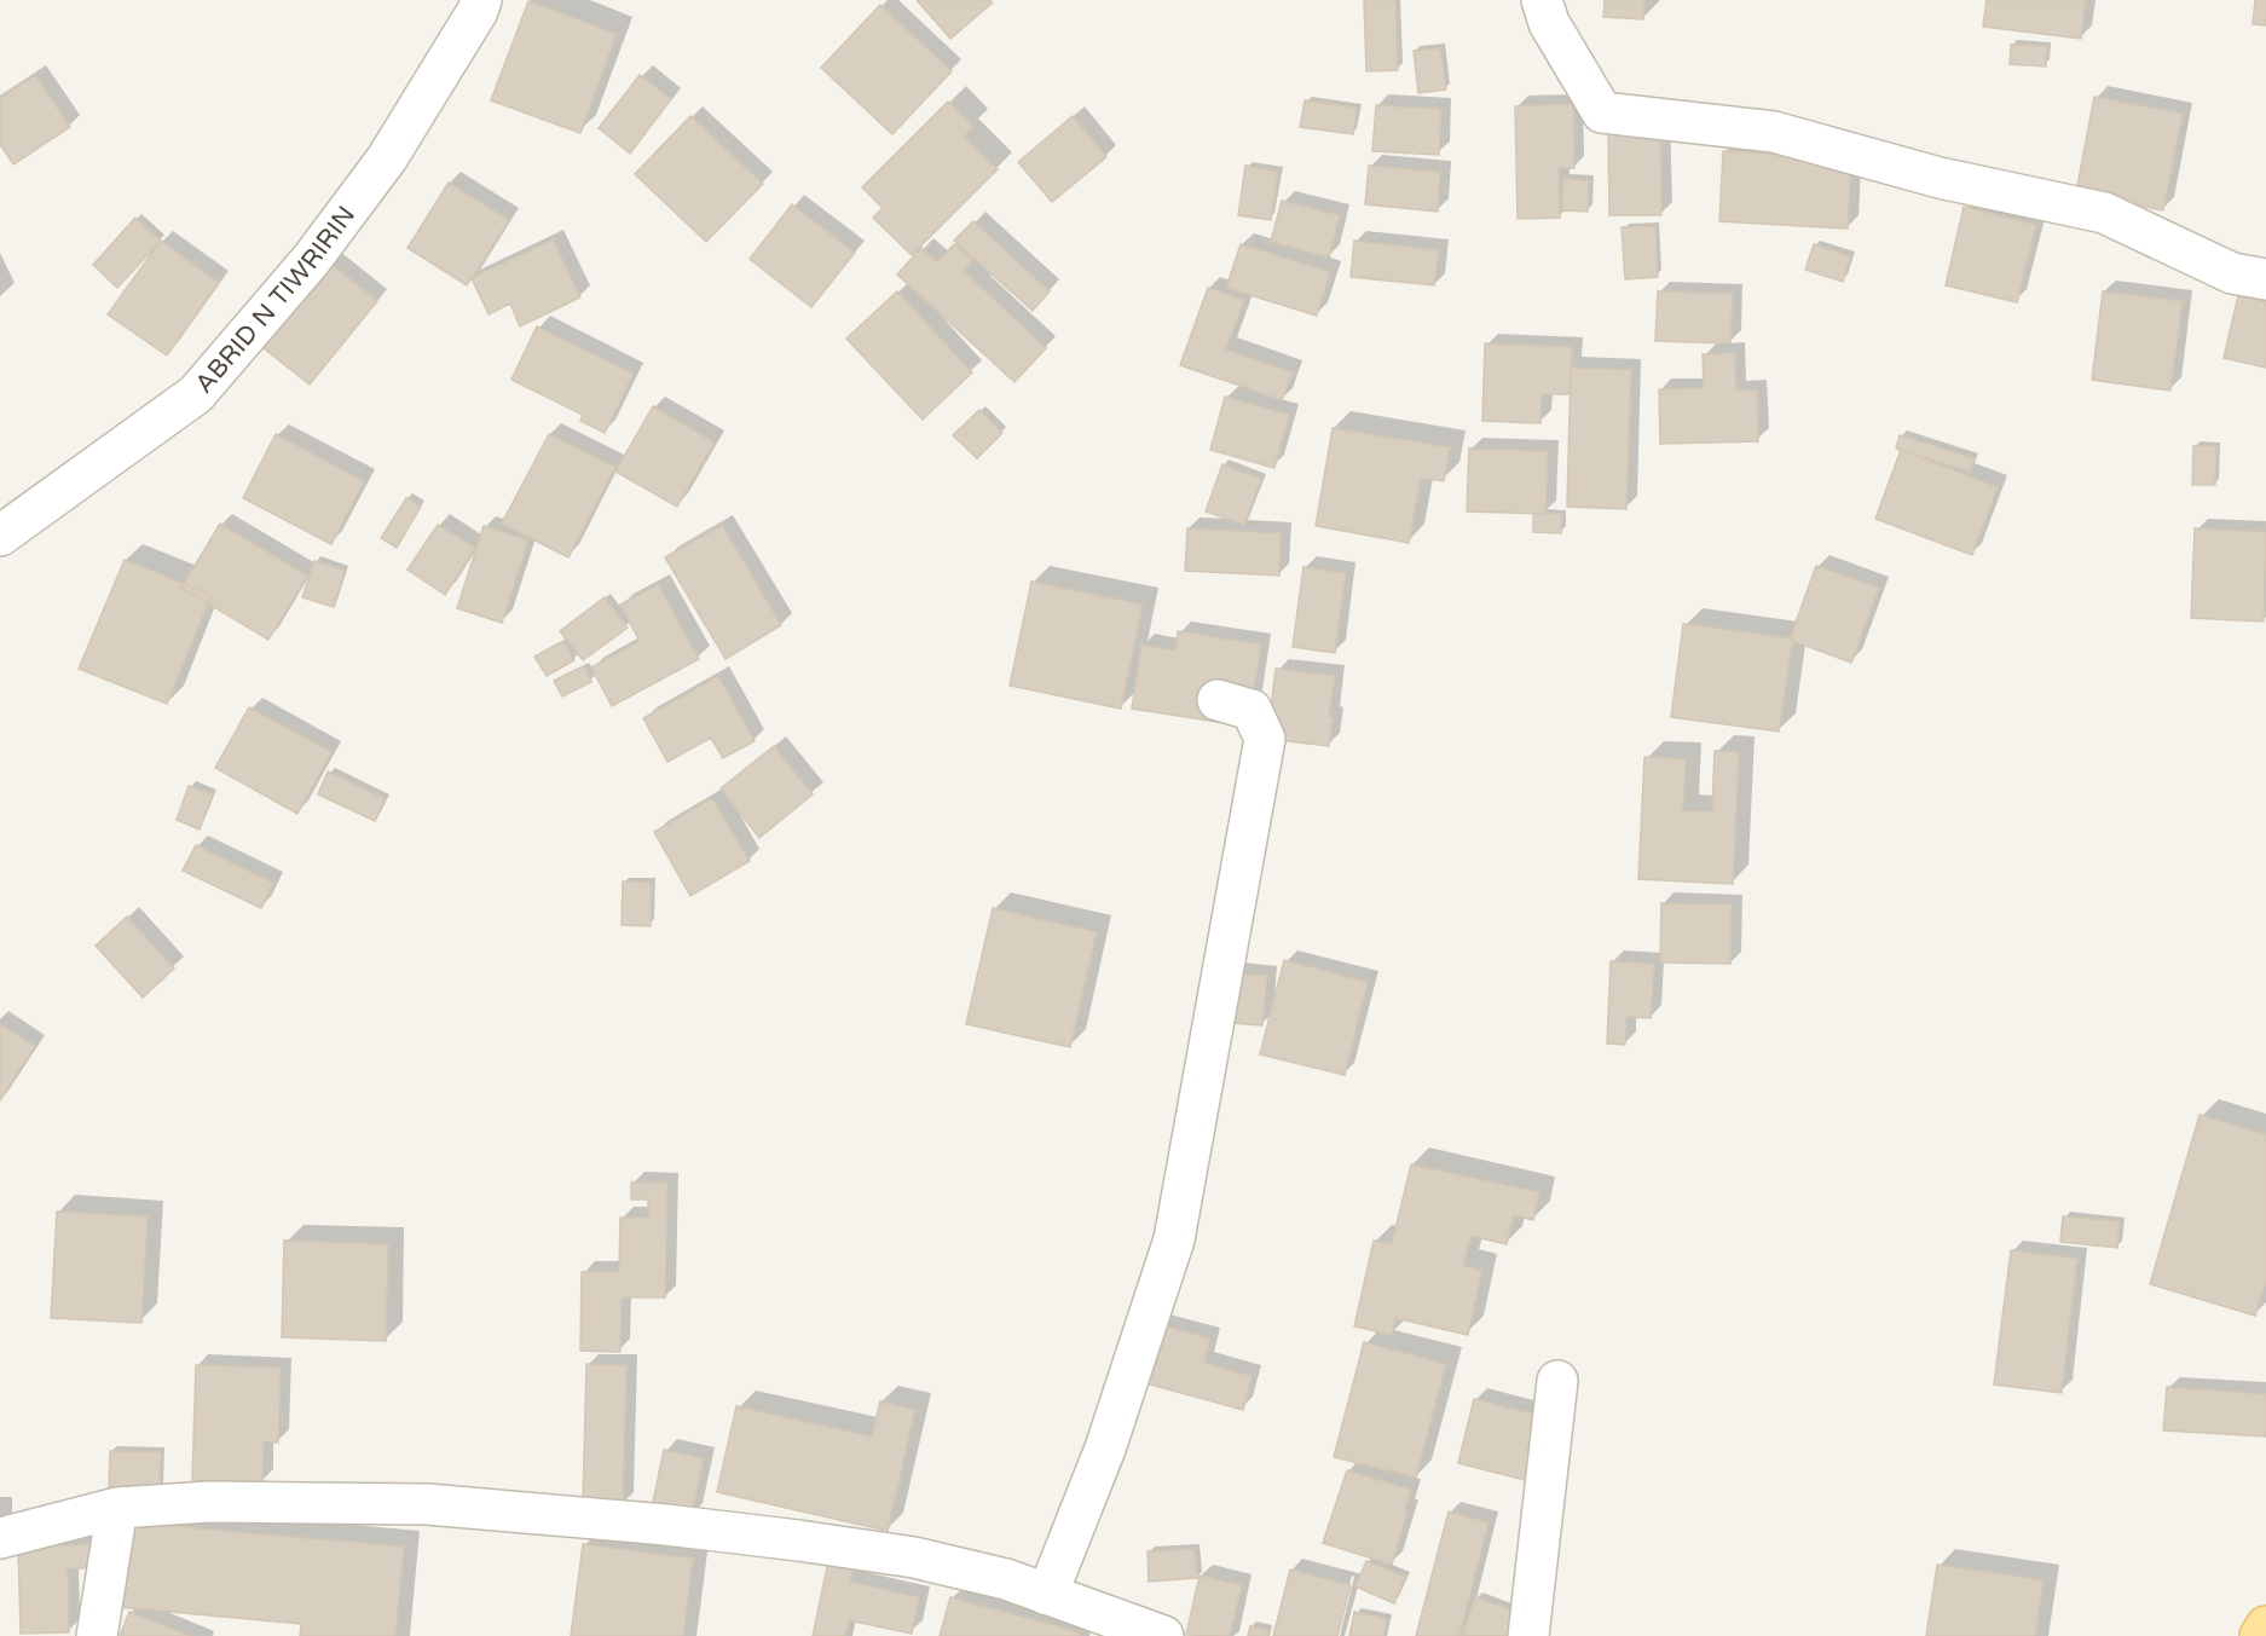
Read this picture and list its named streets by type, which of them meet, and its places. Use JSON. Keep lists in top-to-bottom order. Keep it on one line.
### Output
{"streets":{"street":["ABRID N TIWRIRIN"]}}
